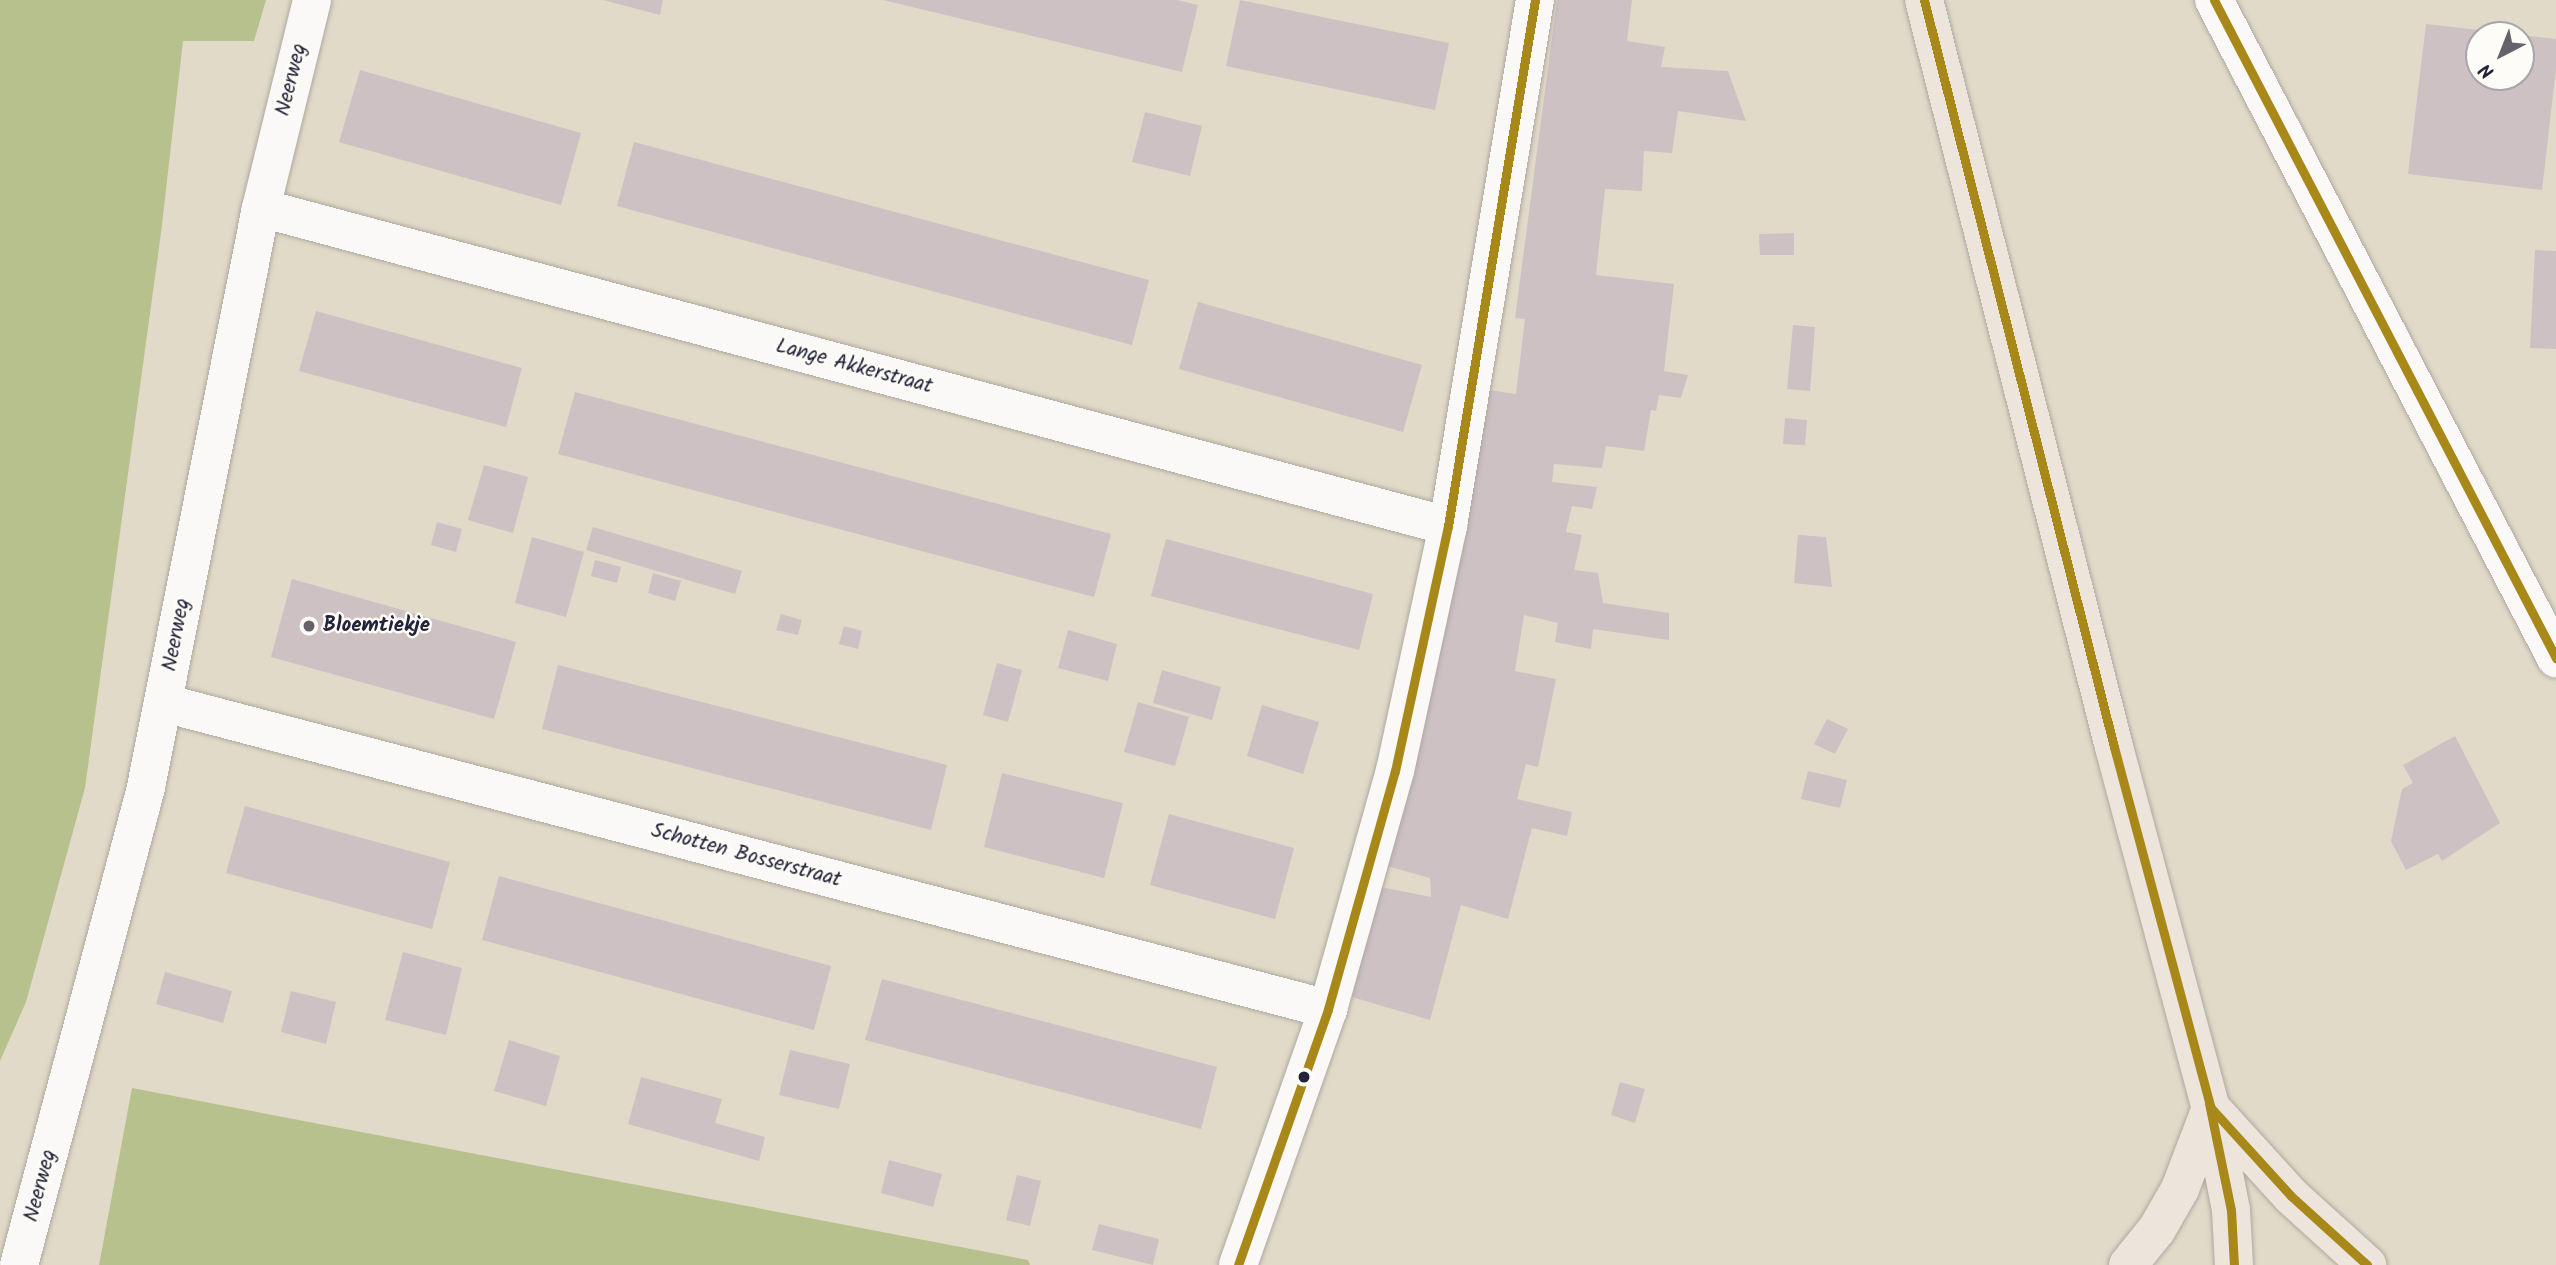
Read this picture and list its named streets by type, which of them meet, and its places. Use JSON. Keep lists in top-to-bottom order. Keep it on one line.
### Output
{"streets":{"street":["Neerweg","Lange Akkerstraat","Schotten Bosserstraat"]},"crossings":[["Neerweg","Lange Akkerstraat"],["Neerweg","Schotten Bosserstraat"]],"places":["Bloemtiekje"],"north":"bottom left"}
